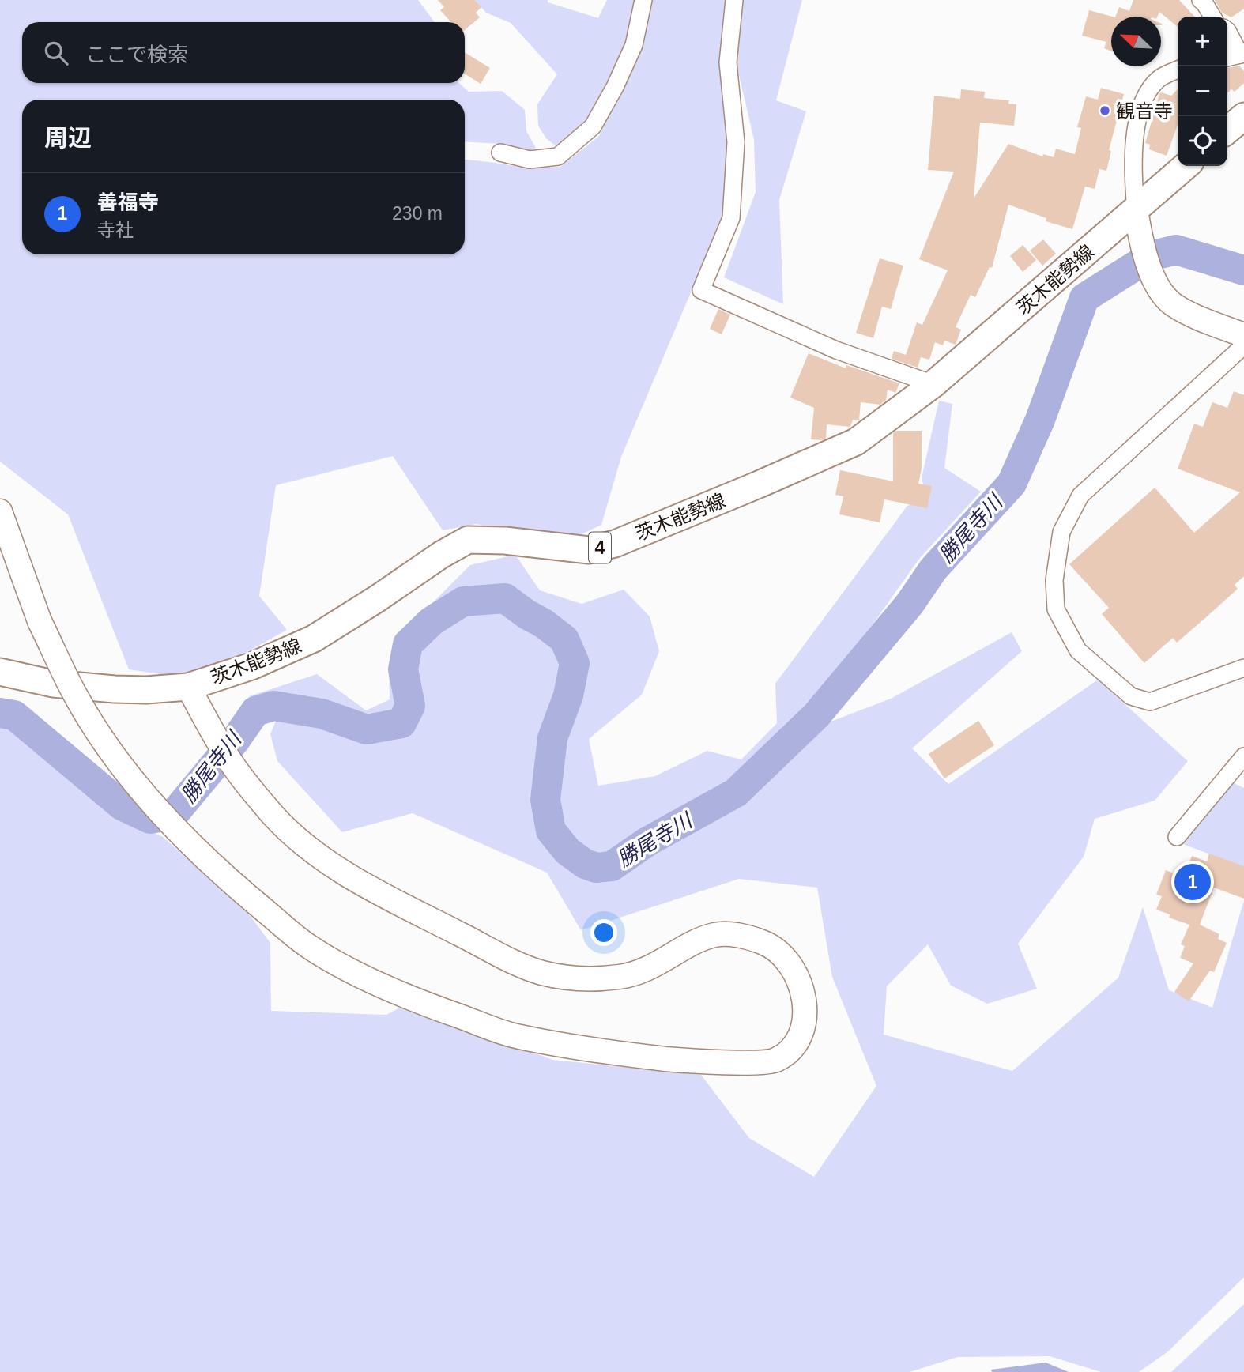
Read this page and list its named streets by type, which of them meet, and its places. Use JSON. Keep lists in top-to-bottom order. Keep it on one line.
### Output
{"streets":{"main road":["茨木能勢線","4"]},"water":["勝尾寺川"],"places":["観音寺"],"north":"top left","page":{"map_buttons":["+","−"],"search":"ここで検索","heading":"周辺","list":[{"mark":"1","name":"善福寺","note":"寺社","value":"230 m"}],"pins":"1"}}
